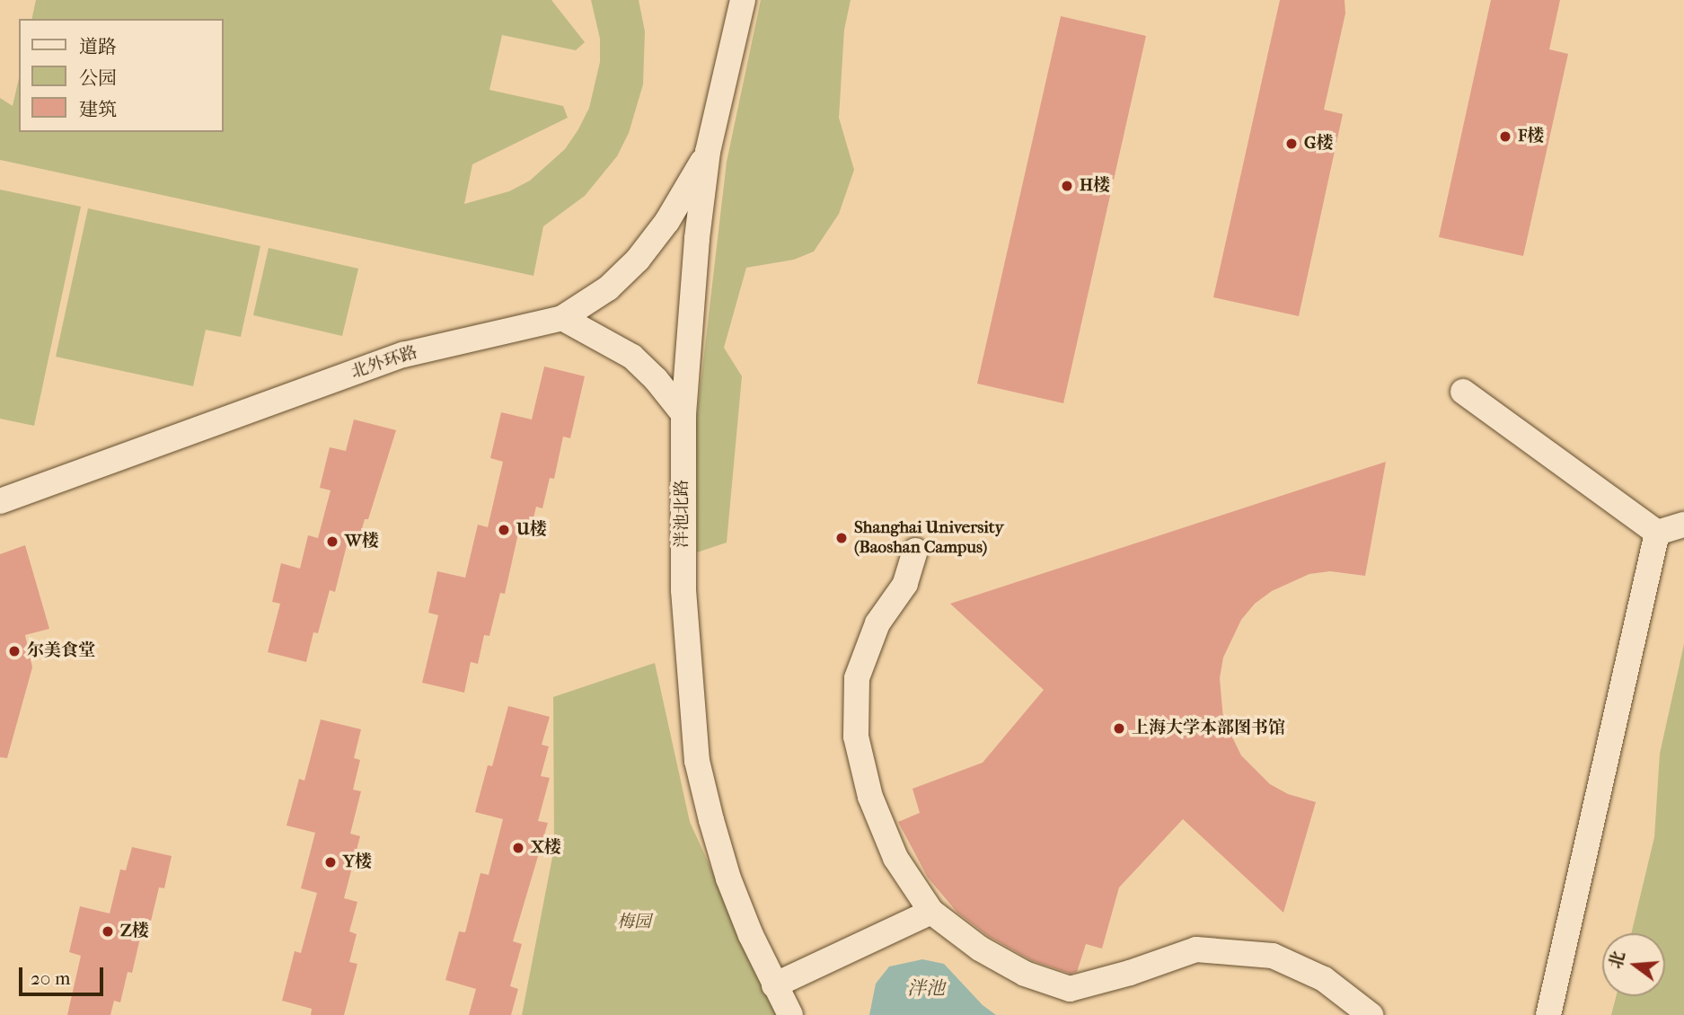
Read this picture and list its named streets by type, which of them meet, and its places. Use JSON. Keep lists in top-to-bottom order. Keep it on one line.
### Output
{"streets":{"street":["北外环路","泮池北路"]},"crossings":[["北外环路","泮池北路"]],"water":["泮池"],"parks":["梅园"],"places":["F楼","G楼","H楼","U楼","Shanghai University (Baoshan Campus)","W楼","尔美食堂","上海大学本部图书馆","X楼","Y楼","Z楼"],"legend":["道路","公园","建筑"],"scale_bar":"20 m","north":"left"}
